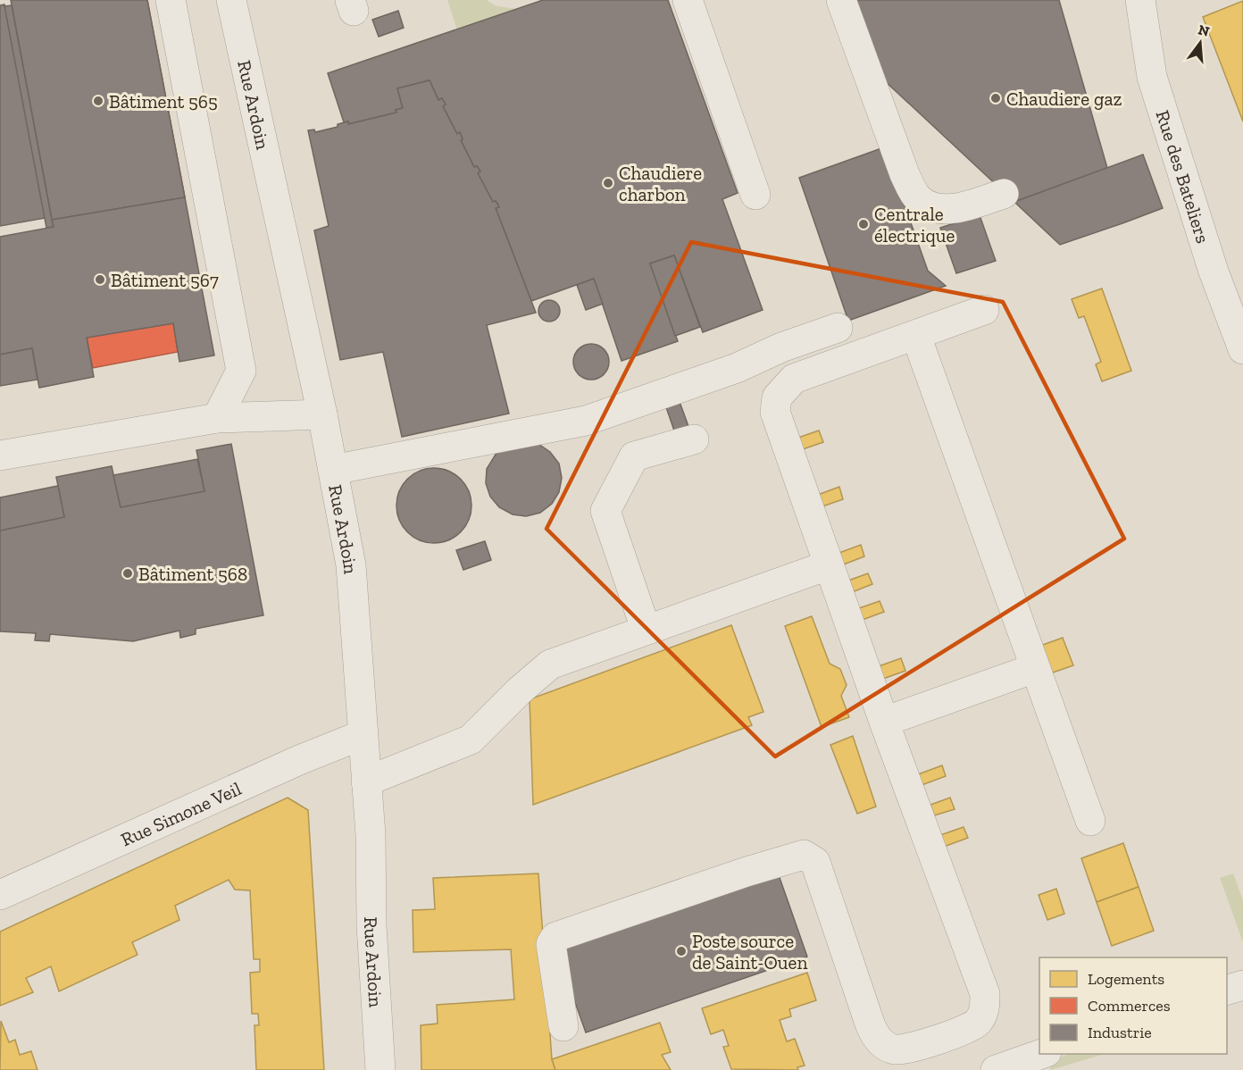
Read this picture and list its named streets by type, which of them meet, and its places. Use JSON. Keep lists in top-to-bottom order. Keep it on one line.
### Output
{"streets":{"street":["Rue Ardoin","Rue des Bateliers","Rue Simone Veil"]},"crossings":[["Rue Ardoin","Rue Simone Veil"]],"places":["Chaudiere gaz","Bâtiment 565","Chaudiere charbon","Centrale électrique","Bâtiment 567","Bâtiment 568","Poste source de Saint-Ouen"],"legend":["Logements","Commerces","Industrie"],"north":"top"}
